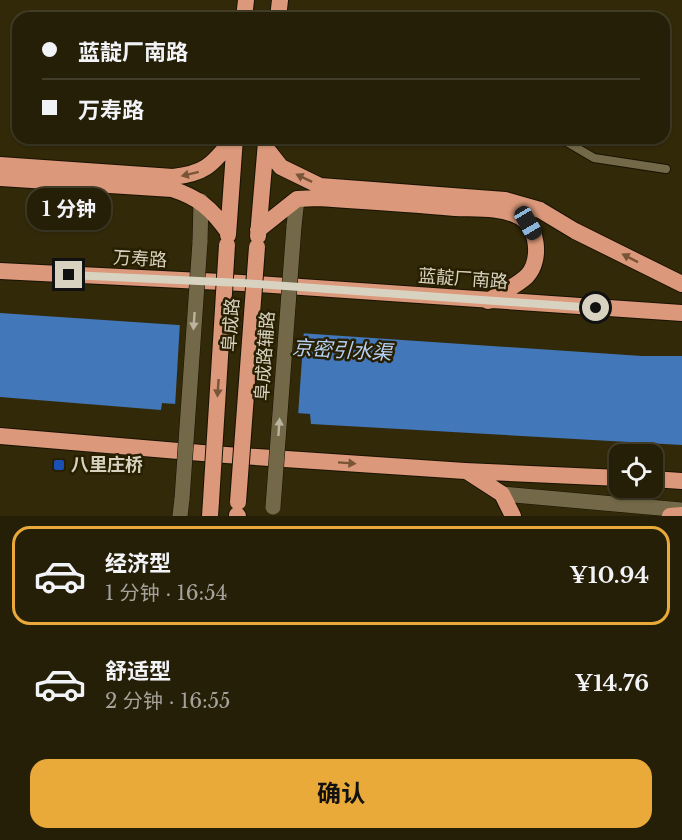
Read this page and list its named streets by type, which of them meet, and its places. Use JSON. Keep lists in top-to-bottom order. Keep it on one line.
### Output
{"streets":{"highway":["万寿路","蓝靛厂南路","阜成路"],"street":["阜成路辅路"]},"crossings":[["万寿路","蓝靛厂南路"]],"water":["京密引水渠"],"places":{"transit":["八里庄桥"]},"page":{"banner":["蓝靛厂南路","万寿路"],"bubble":"1 分钟","list":[{"name":"经济型","note":"1 分钟 · 16:54","value":"¥10.94"},{"name":"舒适型","note":"2 分钟 · 16:55","value":"¥14.76"}],"buttons":"确认"}}
